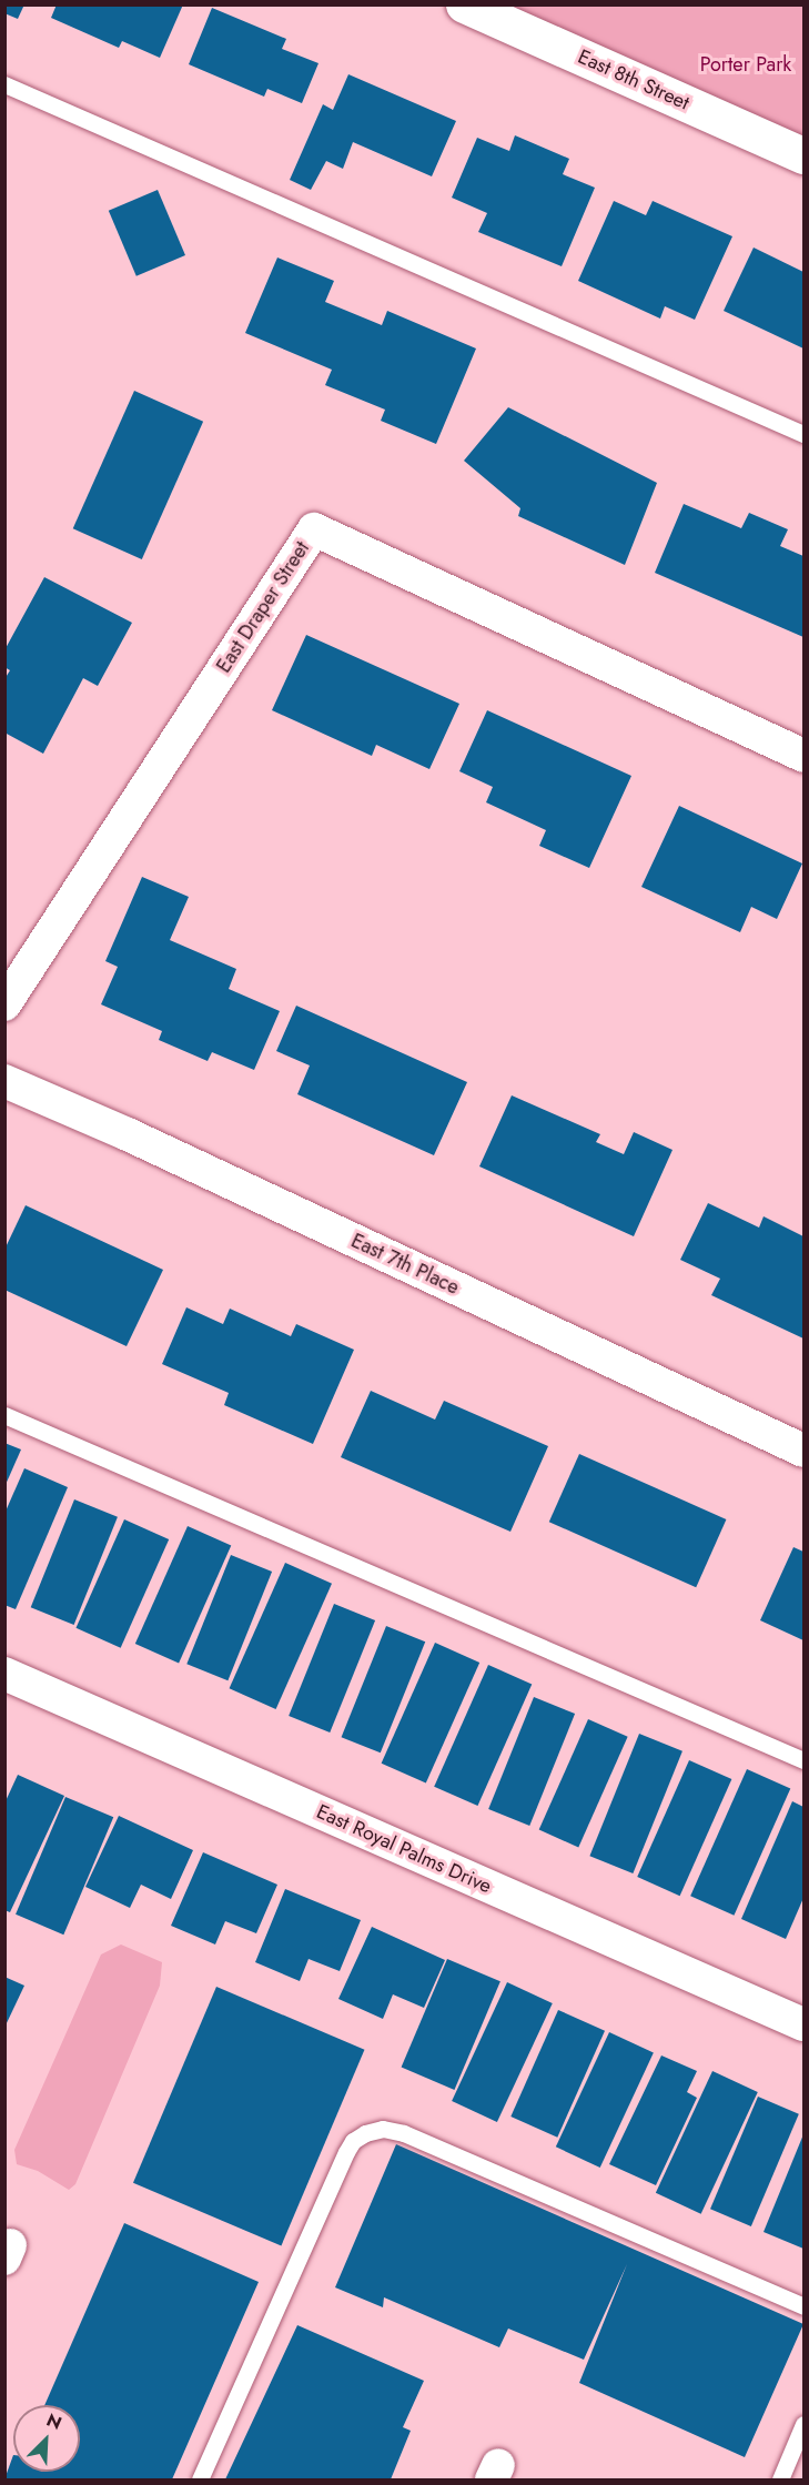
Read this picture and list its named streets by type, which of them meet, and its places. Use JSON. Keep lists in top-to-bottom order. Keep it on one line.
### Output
{"streets":{"street":["East 8th Street","East Draper Street","East 7th Place","East Royal Palms Drive"]},"parks":["Porter Park"],"north":"top right"}
